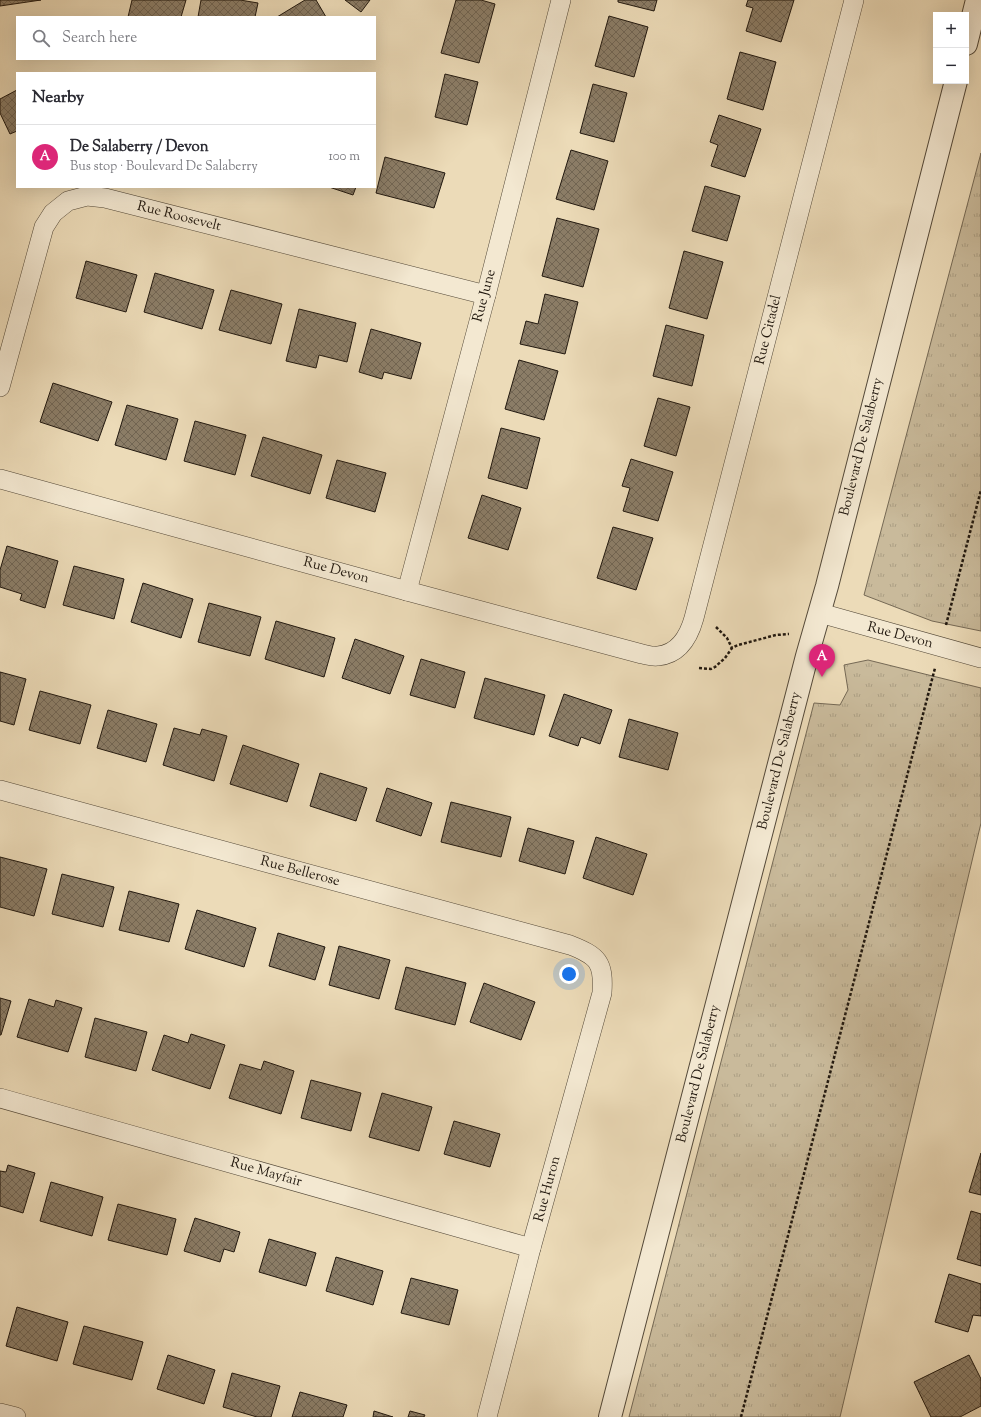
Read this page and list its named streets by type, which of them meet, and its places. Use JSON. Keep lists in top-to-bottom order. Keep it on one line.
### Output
{"streets":{"street":["Rue Roosevelt","Rue June","Rue Citadel","Boulevard De Salaberry","Rue Devon","Rue Bellerose","Rue Mayfair","Rue Huron"]},"crossings":[["Rue Roosevelt","Rue June"],["Rue June","Rue Devon"],["Rue Citadel","Rue Devon"],["Boulevard De Salaberry","Rue Devon"],["Rue Bellerose","Rue Huron"],["Rue Mayfair","Rue Huron"]],"page":{"map_buttons":["+","−"],"search":"Search here","heading":"Nearby","list":[{"mark":"A","name":"De Salaberry / Devon","note":"Bus stop · Boulevard De Salaberry","value":"100 m"}],"pins":"A"}}
